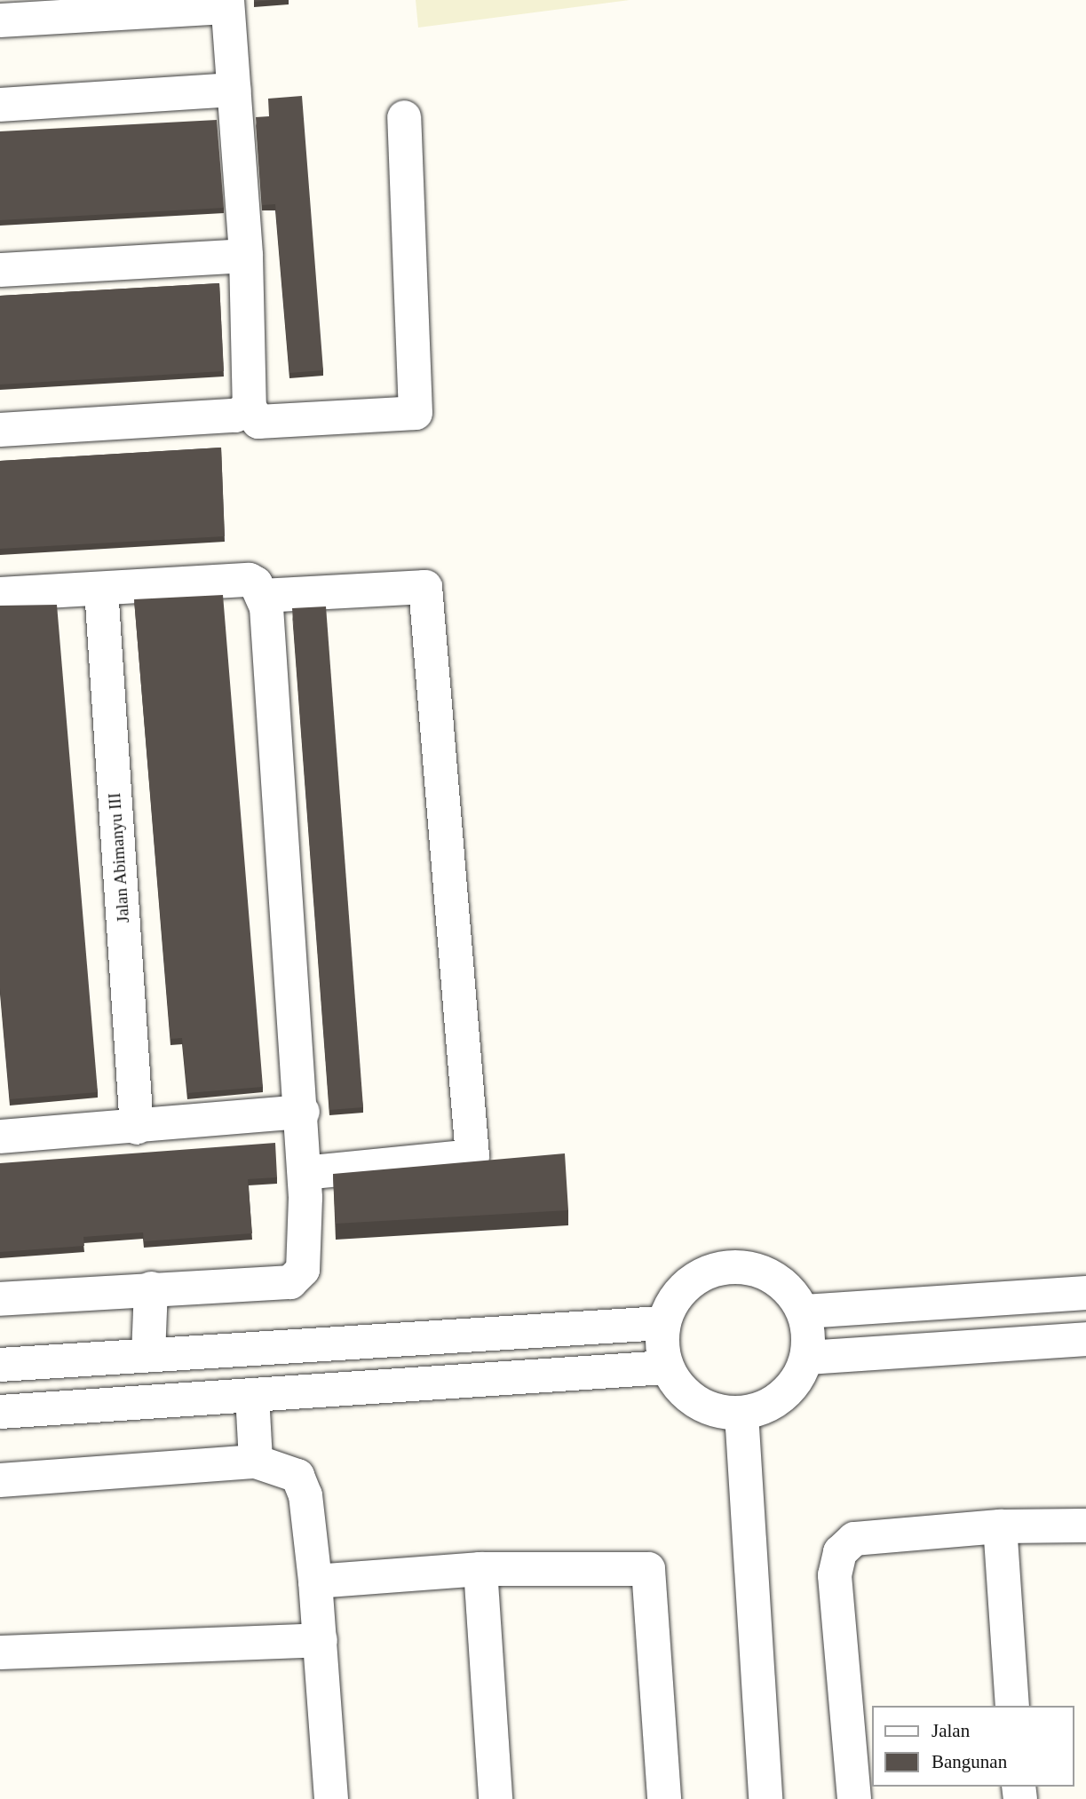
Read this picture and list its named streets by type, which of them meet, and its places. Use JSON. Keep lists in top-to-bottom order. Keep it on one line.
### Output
{"streets":{"street":["Jalan Abimanyu III"]},"legend":["Jalan","Bangunan"]}
